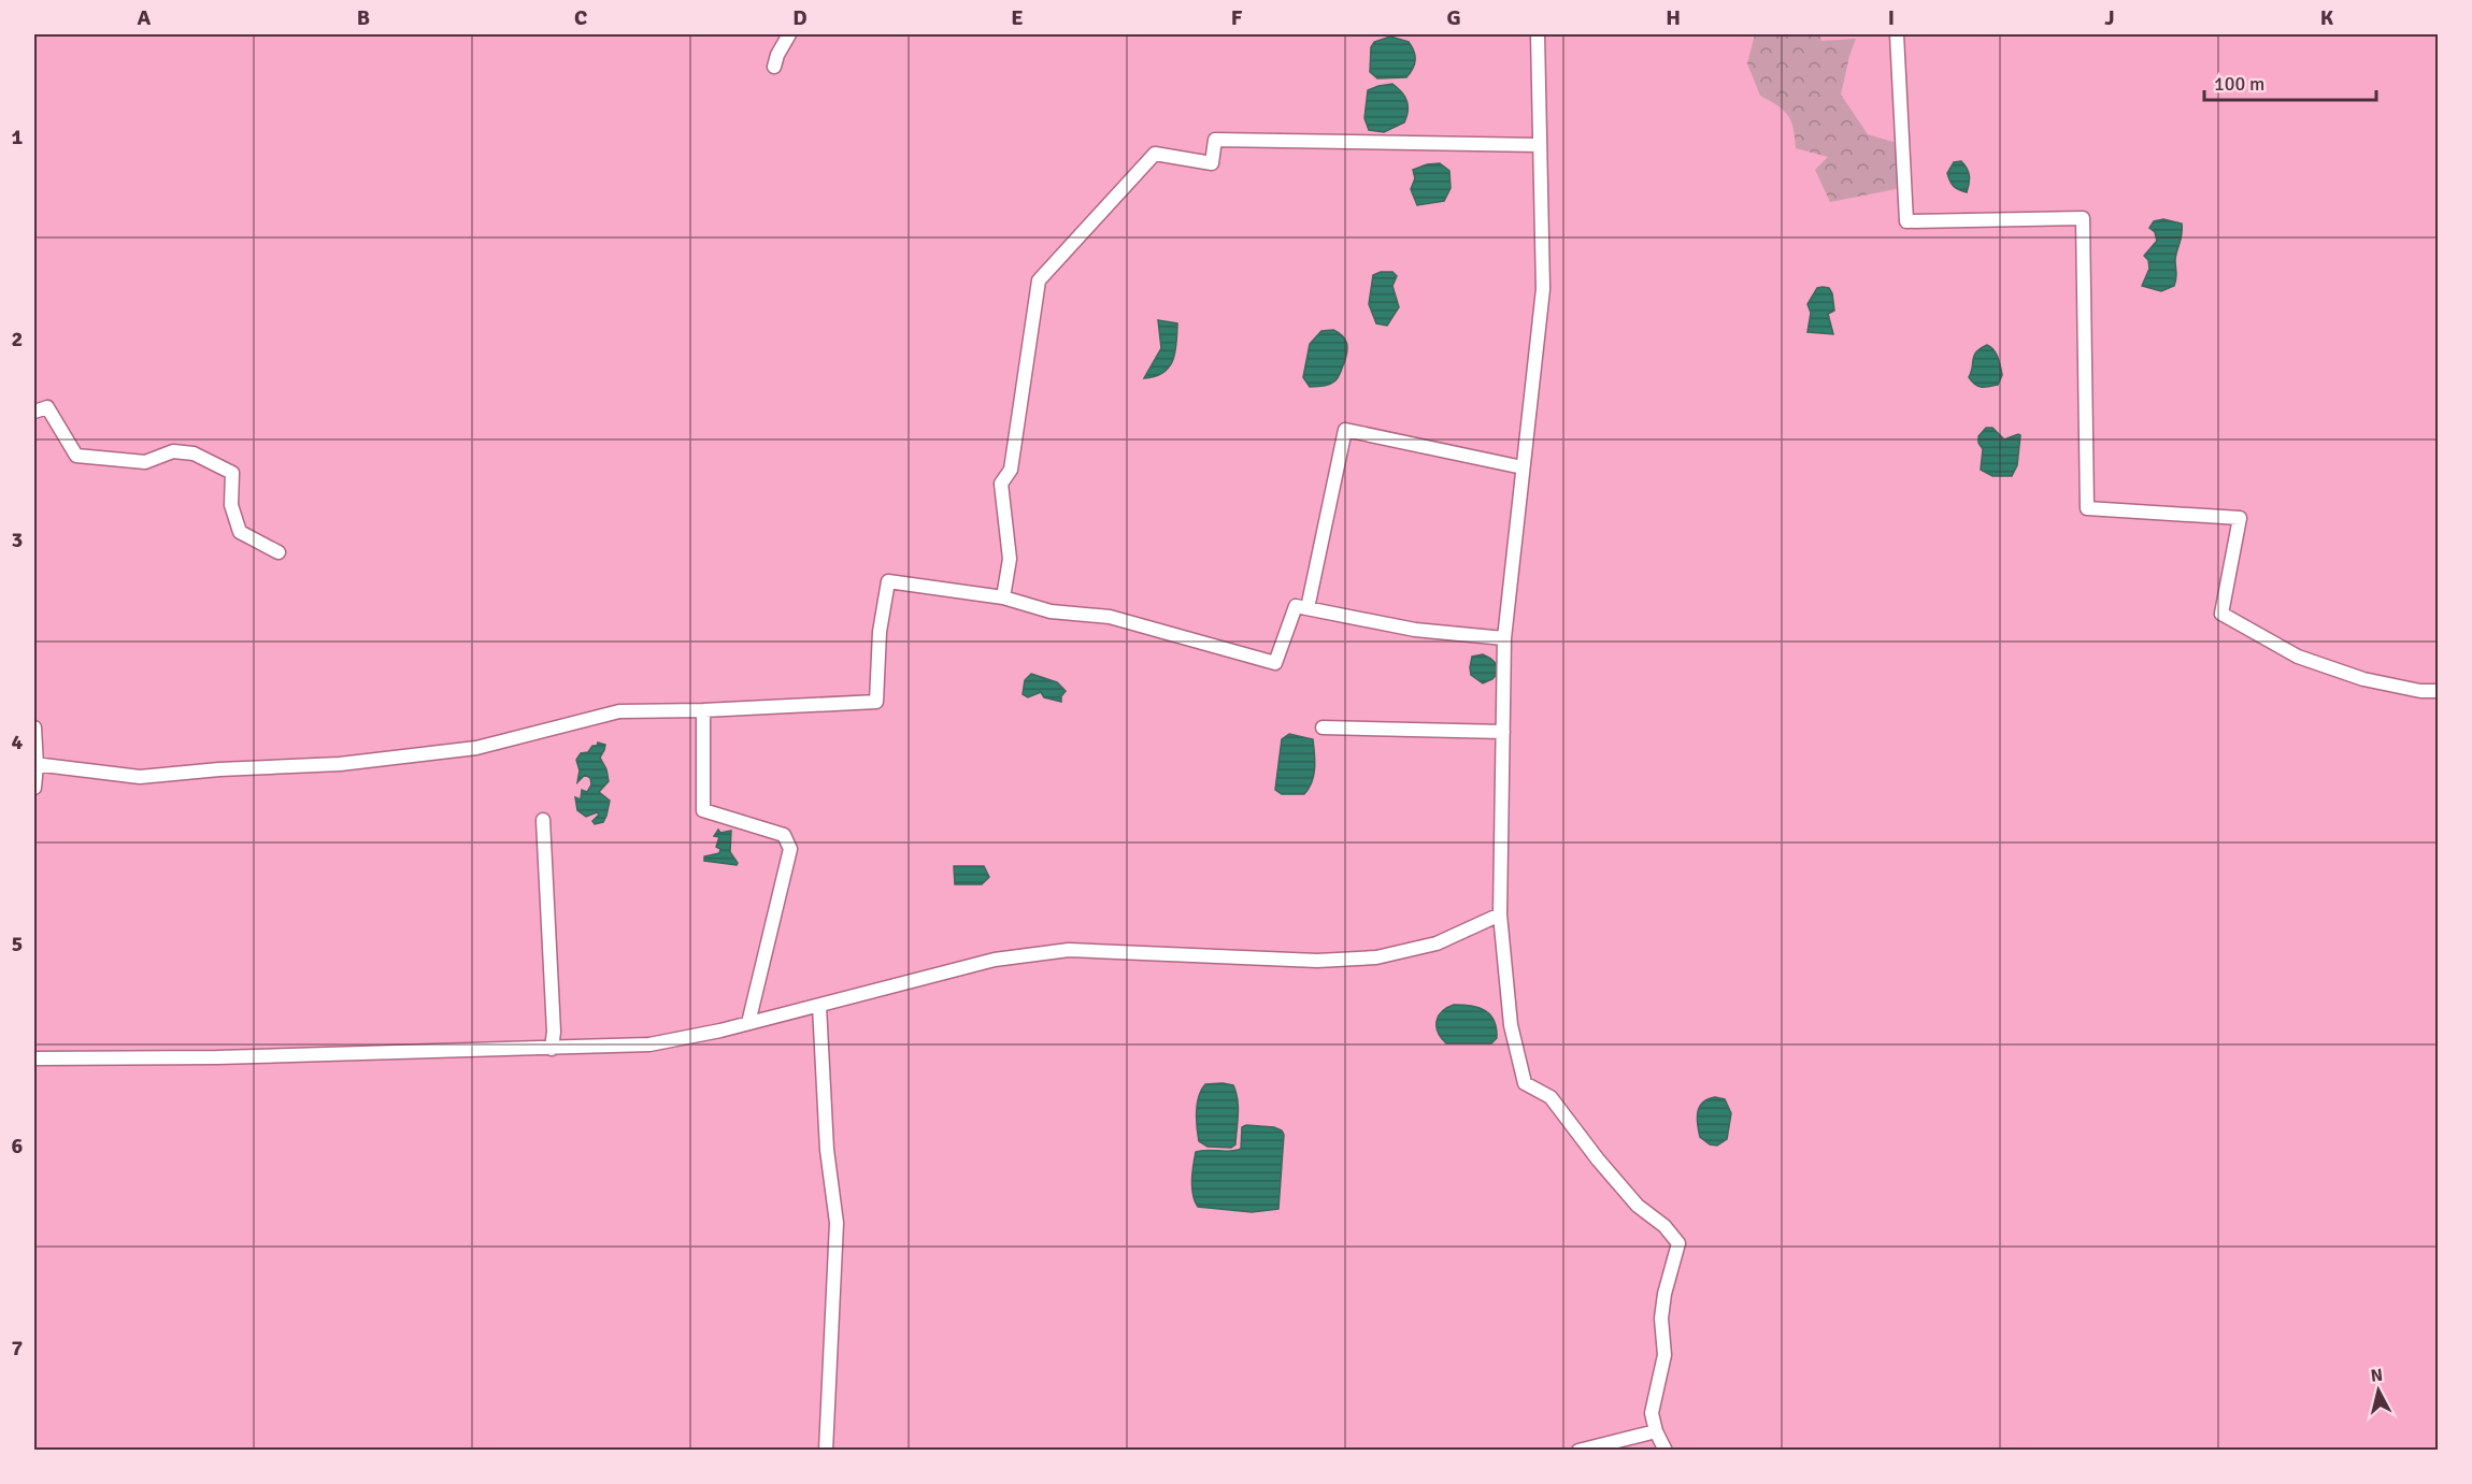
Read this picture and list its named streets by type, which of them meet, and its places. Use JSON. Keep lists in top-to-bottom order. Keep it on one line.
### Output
{"scale_bar":"100 m","north":"top","grid":{"columns":["A","B","C","D","E","F","G","H","I","J","K"],"rows":["1","2","3","4","5","6","7"]}}
